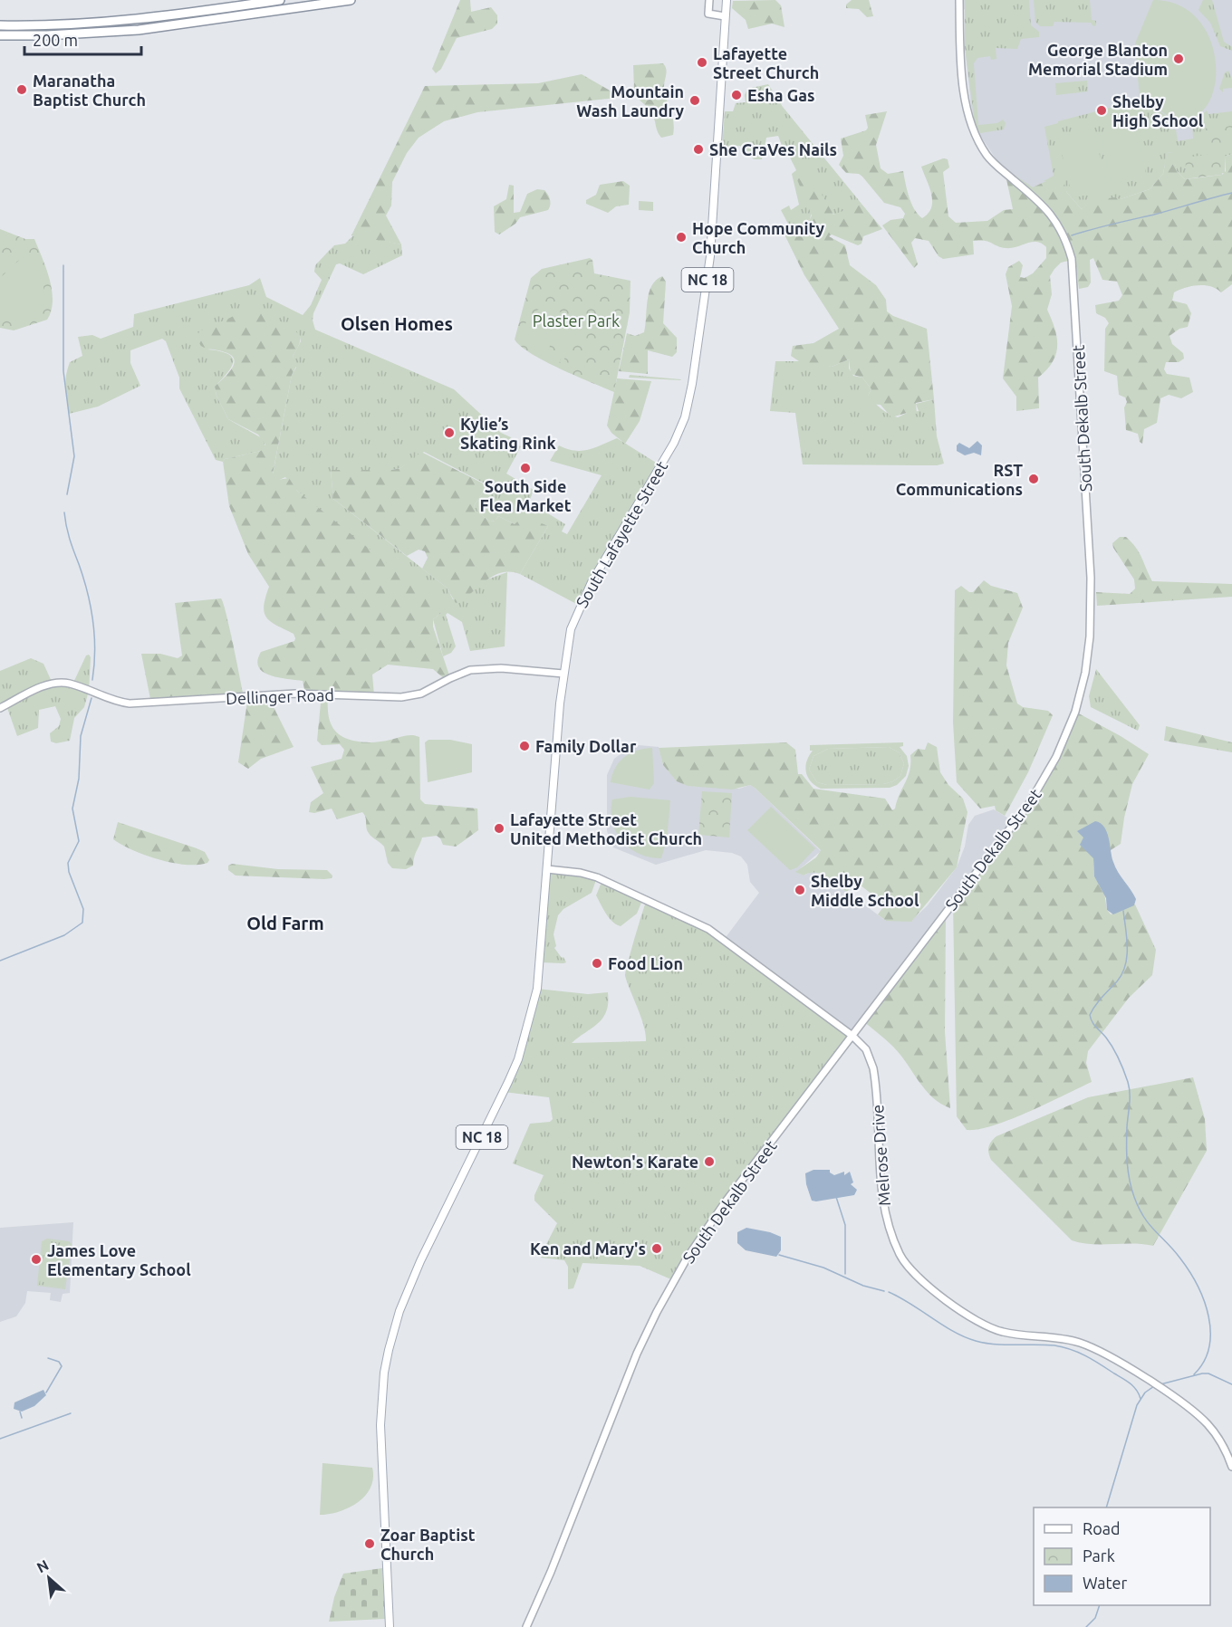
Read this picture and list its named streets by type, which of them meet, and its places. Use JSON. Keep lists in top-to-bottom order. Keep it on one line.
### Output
{"streets":{"main road":["NC 18","South Dekalb Street","South Lafayette Street","Dellinger Road","Melrose Drive"]},"crossings":[["South Dekalb Street","Melrose Drive"],["South Lafayette Street","Dellinger Road"],["South Lafayette Street","Melrose Drive"]],"districts":["Olsen Homes","Old Farm"],"parks":["Plaster Park"],"places":["George Blanton Memorial Stadium","Lafayette Street Church","Maranatha Baptist Church","Esha Gas","Mountain Wash Laundry","Shelby High School","She CraVes Nails","Hope Community Church","Kylie’s Skating Rink","South Side Flea Market","RST Communications","Family Dollar","Lafayette Street United Methodist Church","Shelby Middle School","Food Lion","Newton's Karate","Ken and Mary's","James Love Elementary School","Zoar Baptist Church"],"legend":["Road","Park","Water"],"scale_bar":"200 m","north":"top left"}
